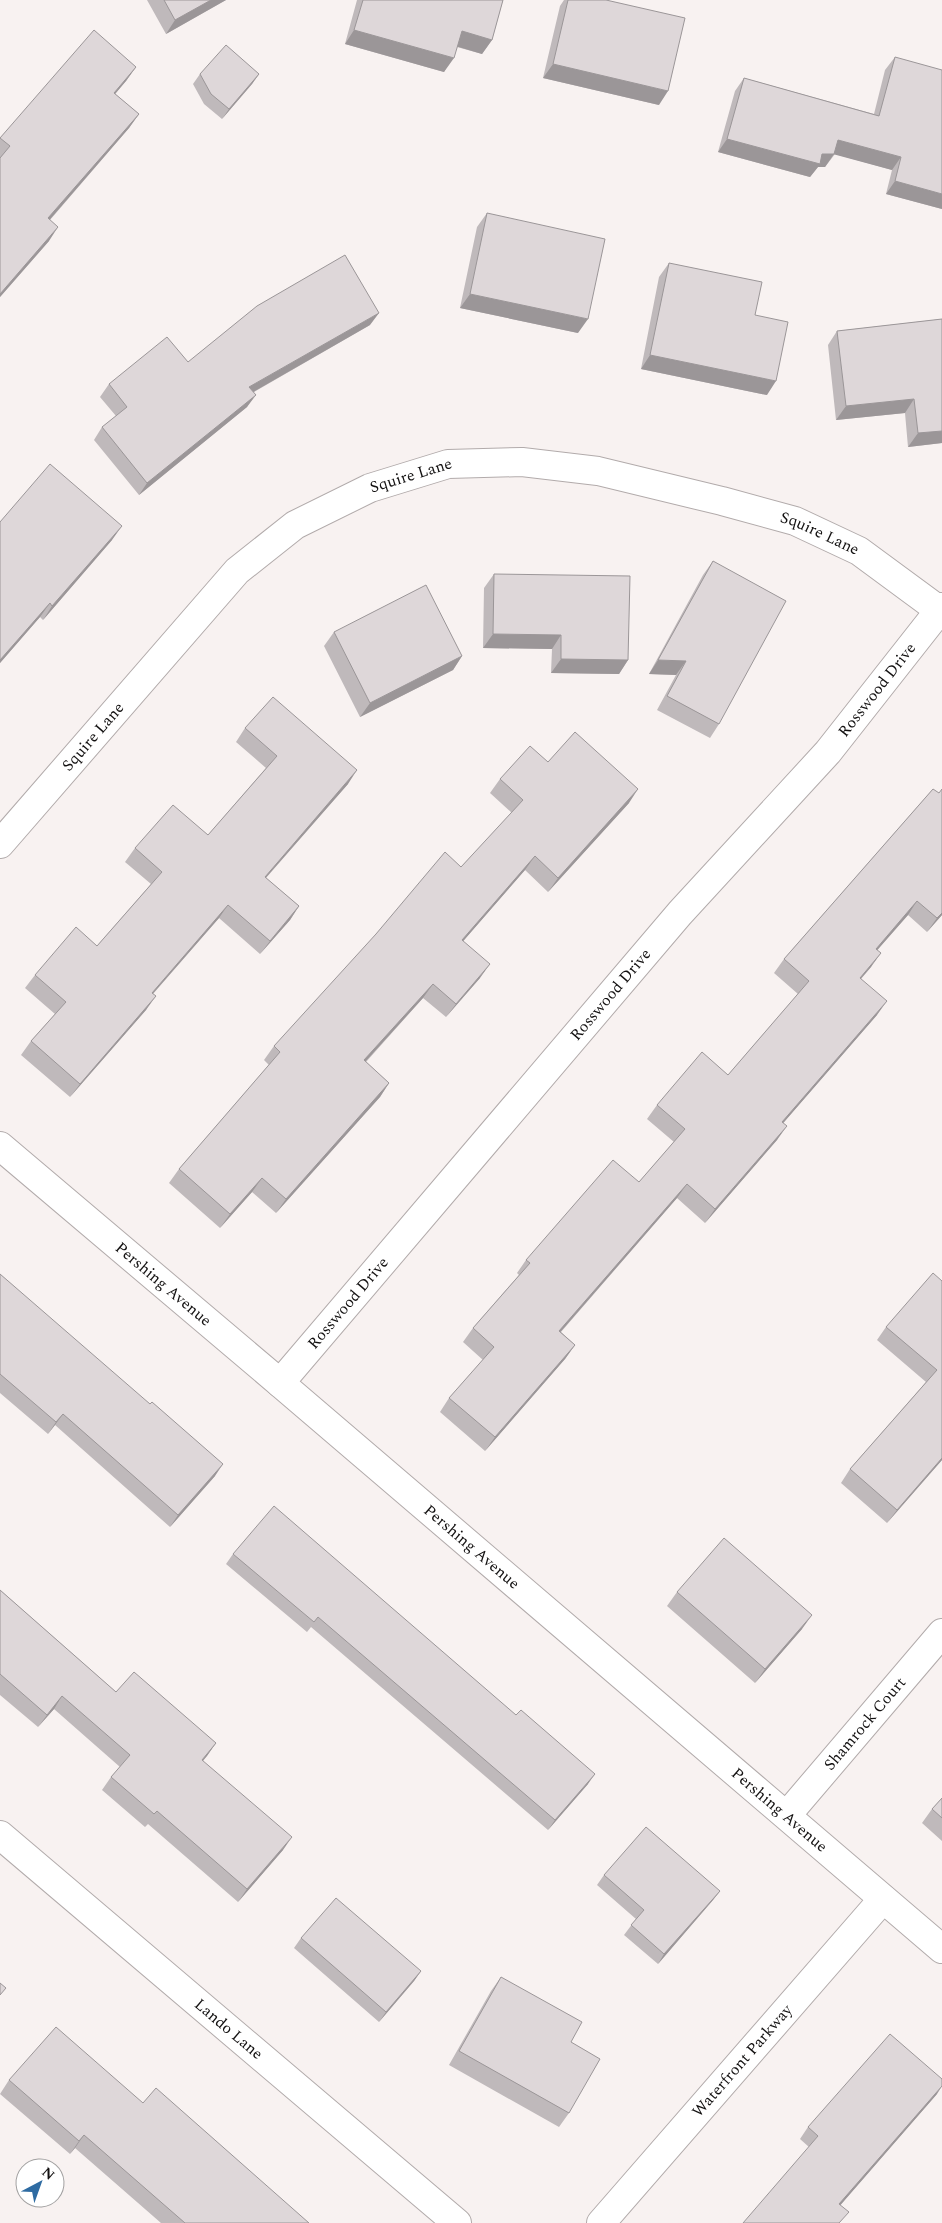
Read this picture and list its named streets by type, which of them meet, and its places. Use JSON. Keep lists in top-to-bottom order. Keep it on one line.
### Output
{"streets":{"street":["Squire Lane","Rosswood Drive","Pershing Avenue","Shamrock Court","Lando Lane","Waterfront Parkway"]},"crossings":[["Squire Lane","Rosswood Drive"],["Rosswood Drive","Pershing Avenue"],["Pershing Avenue","Shamrock Court"],["Pershing Avenue","Waterfront Parkway"]],"north":"top right"}
